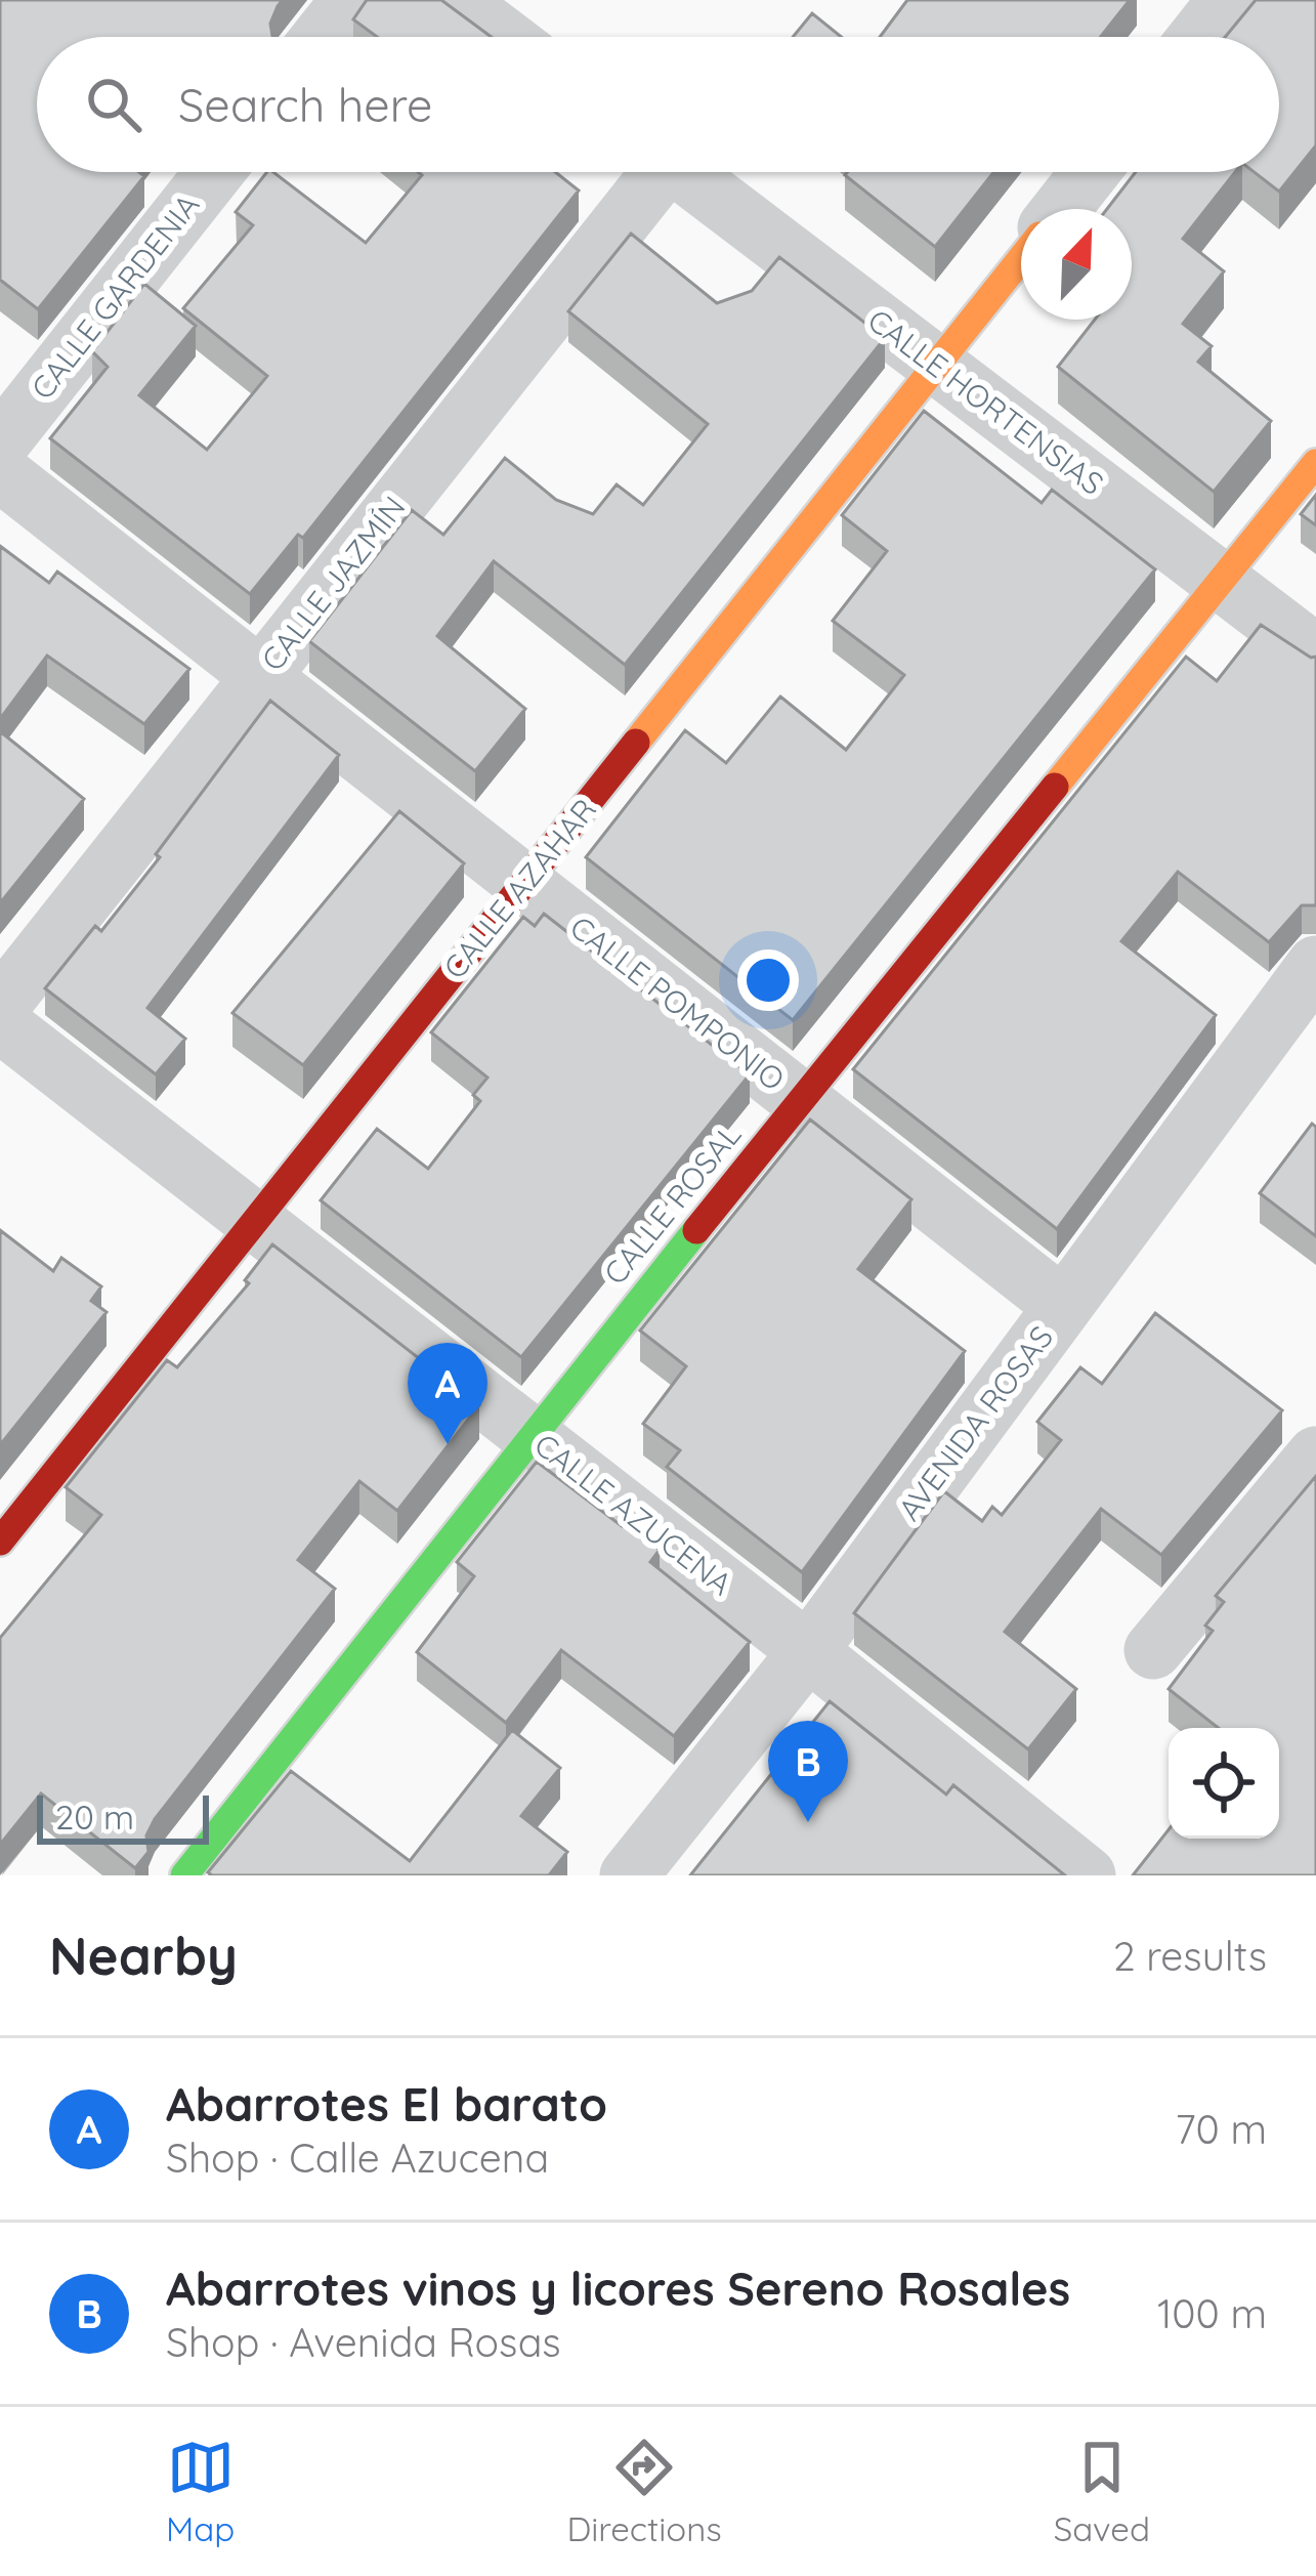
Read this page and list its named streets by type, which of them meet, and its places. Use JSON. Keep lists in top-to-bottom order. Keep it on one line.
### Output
{"streets":{"street":["CALLE GARDENIA","CALLE HORTENSIAS","CALLE JAZMÍN","CALLE AZAHAR","CALLE POMPONIO","CALLE ROSAL","AVENIDA ROSAS","CALLE AZUCENA"]},"crossings":[["CALLE HORTENSIAS","CALLE AZAHAR"],["CALLE HORTENSIAS","CALLE ROSAL"],["CALLE JAZMÍN","CALLE POMPONIO"],["CALLE AZAHAR","CALLE POMPONIO"],["CALLE AZAHAR","CALLE AZUCENA"],["CALLE POMPONIO","CALLE ROSAL"],["CALLE POMPONIO","AVENIDA ROSAS"],["CALLE ROSAL","CALLE AZUCENA"],["AVENIDA ROSAS","CALLE AZUCENA"]],"scale_bar":"20 m","north":"top right","page":{"search":"Search here","pins":["A","B"],"scale":"20 m","heading":["Nearby","2 results"],"list":[{"mark":"A","name":"Abarrotes El barato","note":"Shop · Calle Azucena","value":"70 m"},{"mark":"B","name":"Abarrotes vinos y licores Sereno Rosales","note":"Shop · Avenida Rosas","value":"100 m"}],"nav":["Map","Directions","Saved"]}}
